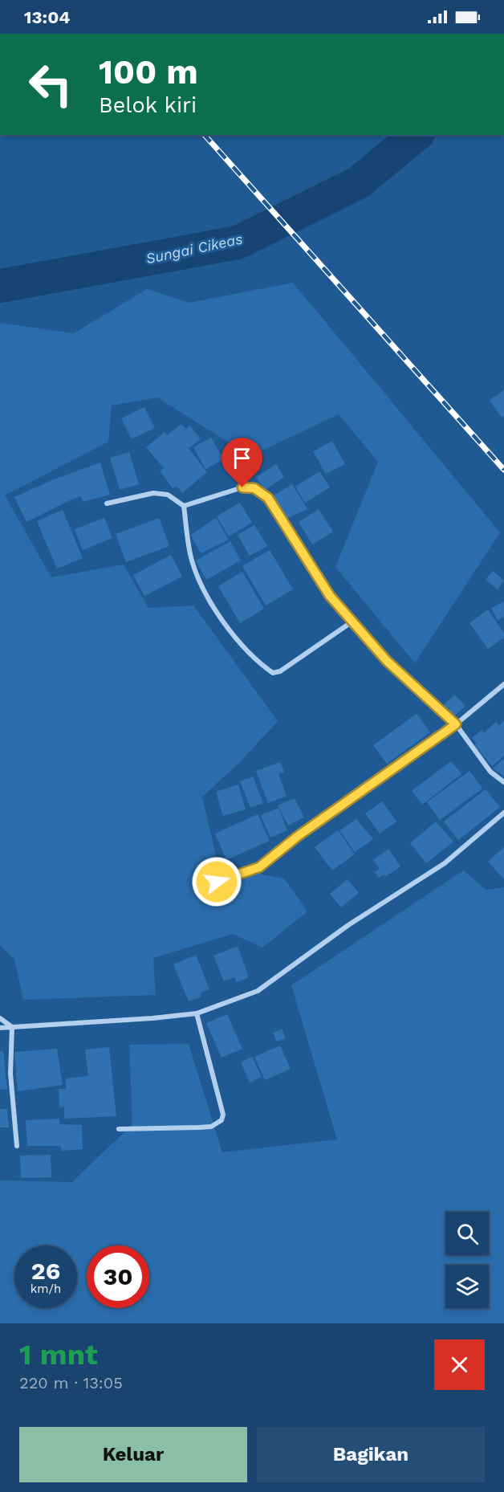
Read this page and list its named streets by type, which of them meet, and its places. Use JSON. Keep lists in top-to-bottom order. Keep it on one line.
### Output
{"water":["Sungai Cikeas"],"page":{"status":"13:04","turn":["100 m","Belok kiri"],"speed":"26 km/h","limit":"30","heading":["1 mnt","220 m · 13:05"],"buttons":["Keluar","Bagikan"]}}
